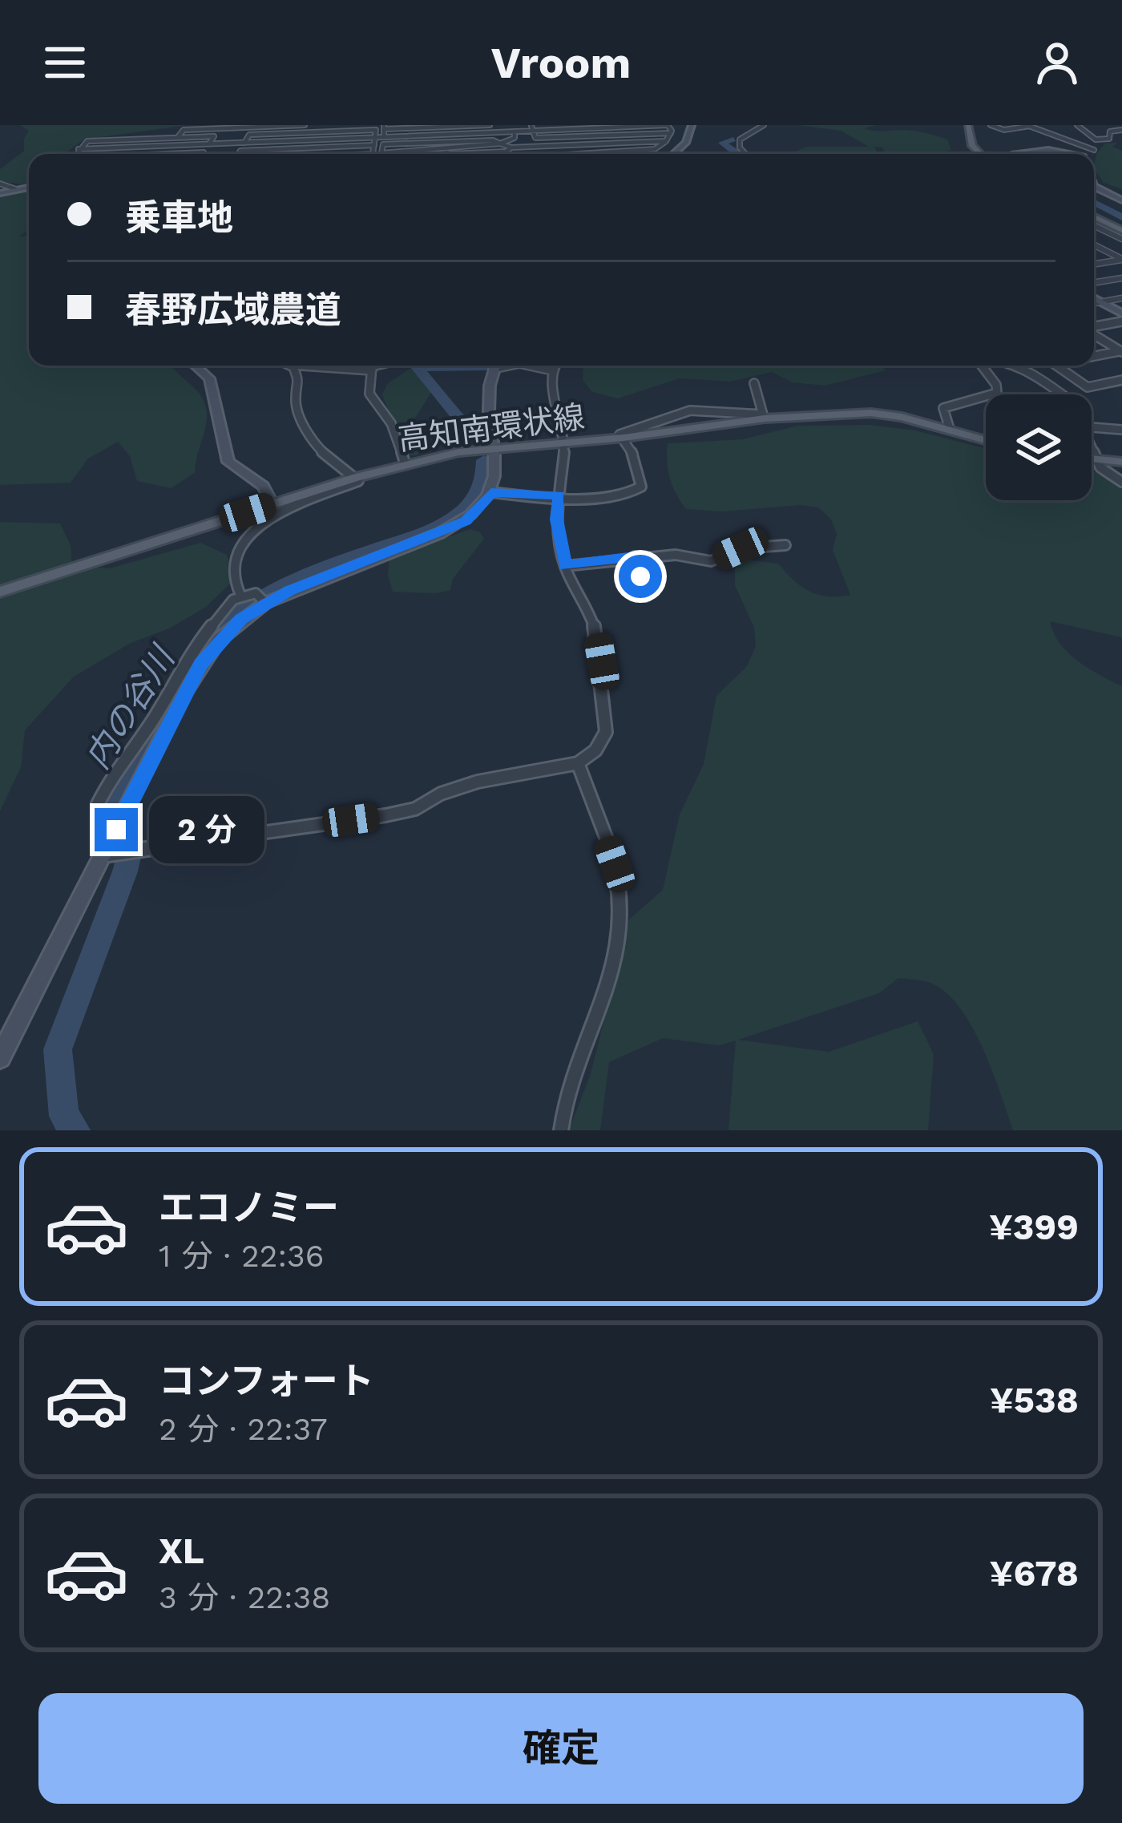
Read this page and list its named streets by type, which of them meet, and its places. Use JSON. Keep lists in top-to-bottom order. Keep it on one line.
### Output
{"streets":{"main road":["高知南環状線"]},"water":["内の谷川"],"page":{"header":"Vroom","banner":["乗車地","春野広域農道"],"bubble":"2 分","list":[{"name":"エコノミー","note":"1 分 · 22:36","value":"¥399"},{"name":"コンフォート","note":"2 分 · 22:37","value":"¥538"},{"name":"XL","note":"3 分 · 22:38","value":"¥678"}],"buttons":"確定"}}
